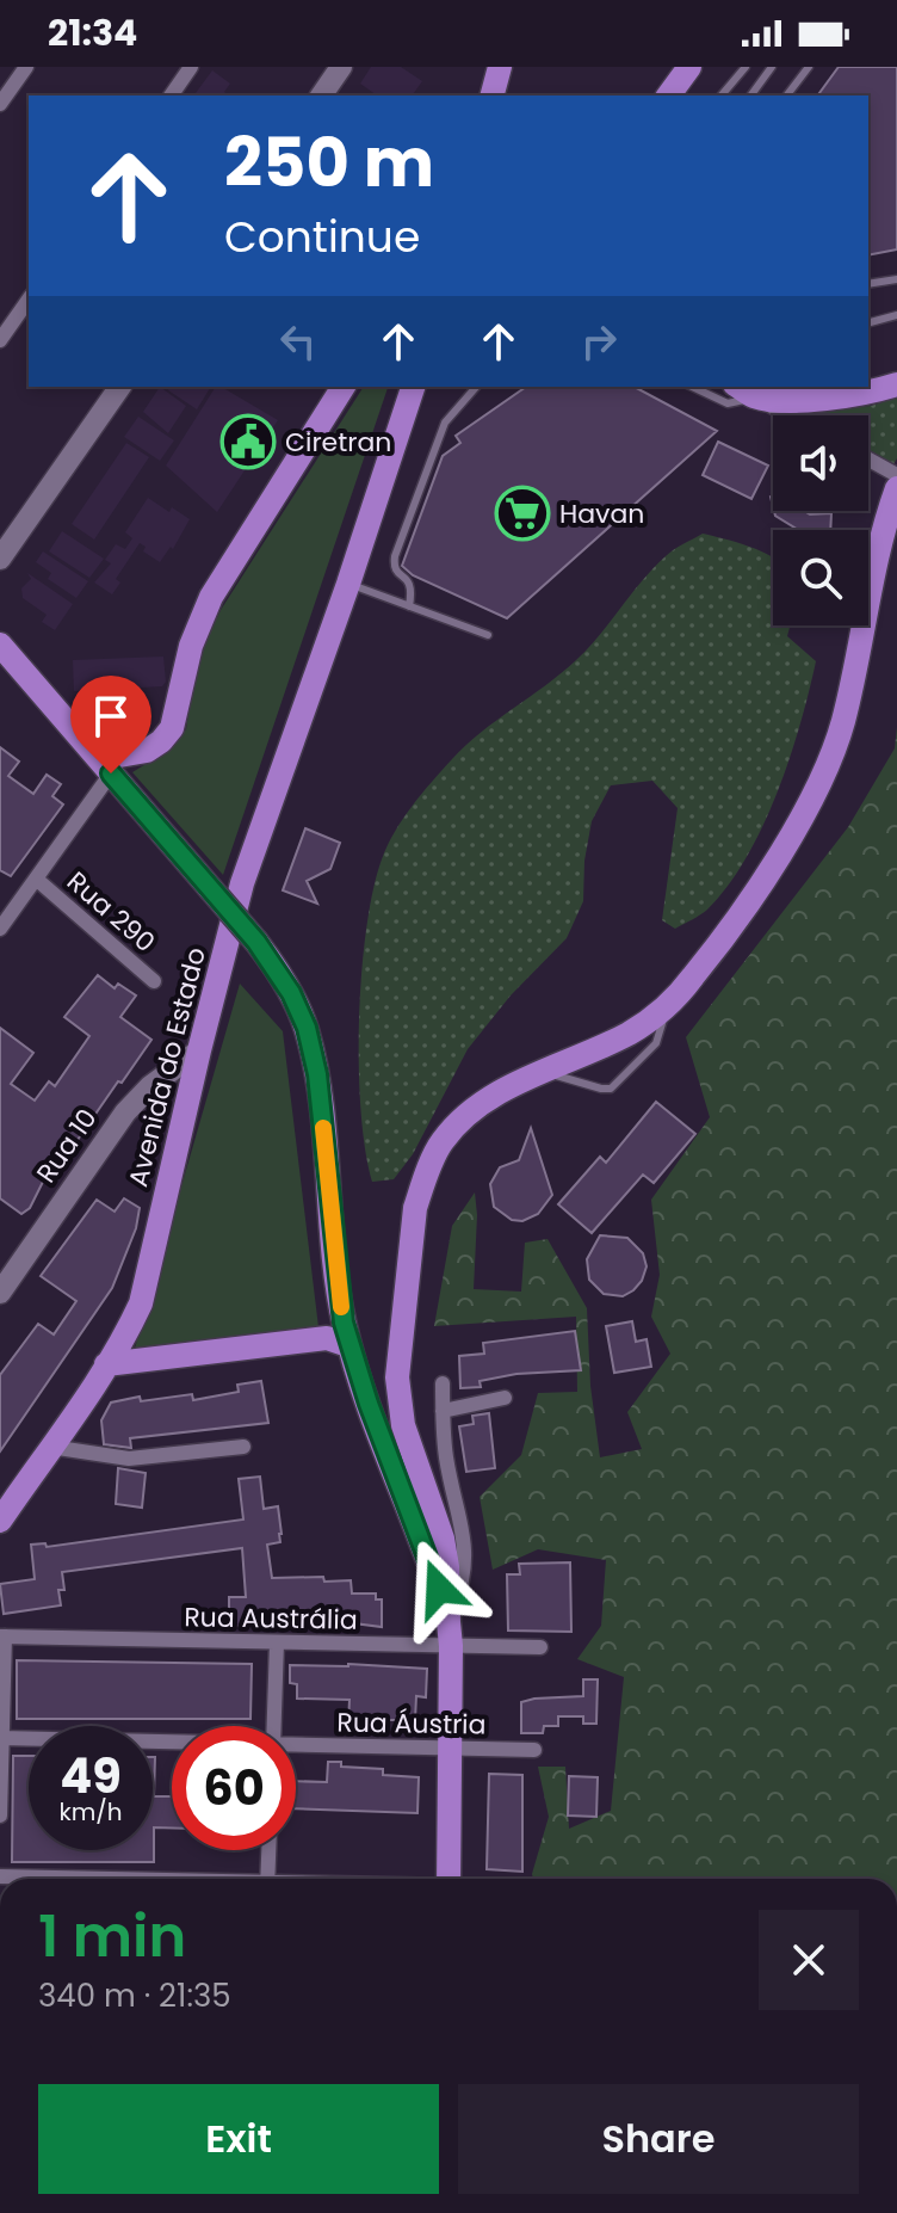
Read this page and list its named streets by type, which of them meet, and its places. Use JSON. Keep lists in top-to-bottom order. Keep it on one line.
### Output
{"streets":{"main road":["Avenida do Estado"],"street":["Rua 290","Rua 10","Rua Austrália","Rua Áustria"]},"crossings":[["Avenida do Estado","Rua 10"]],"places":{"public building":["Ciretran"],"supermarket":["Havan"]},"page":{"status":"21:34","turn":["250 m","Continue"],"speed":"49 km/h","limit":"60","heading":["1 min","340 m · 21:35"],"buttons":["Exit","Share"]}}
